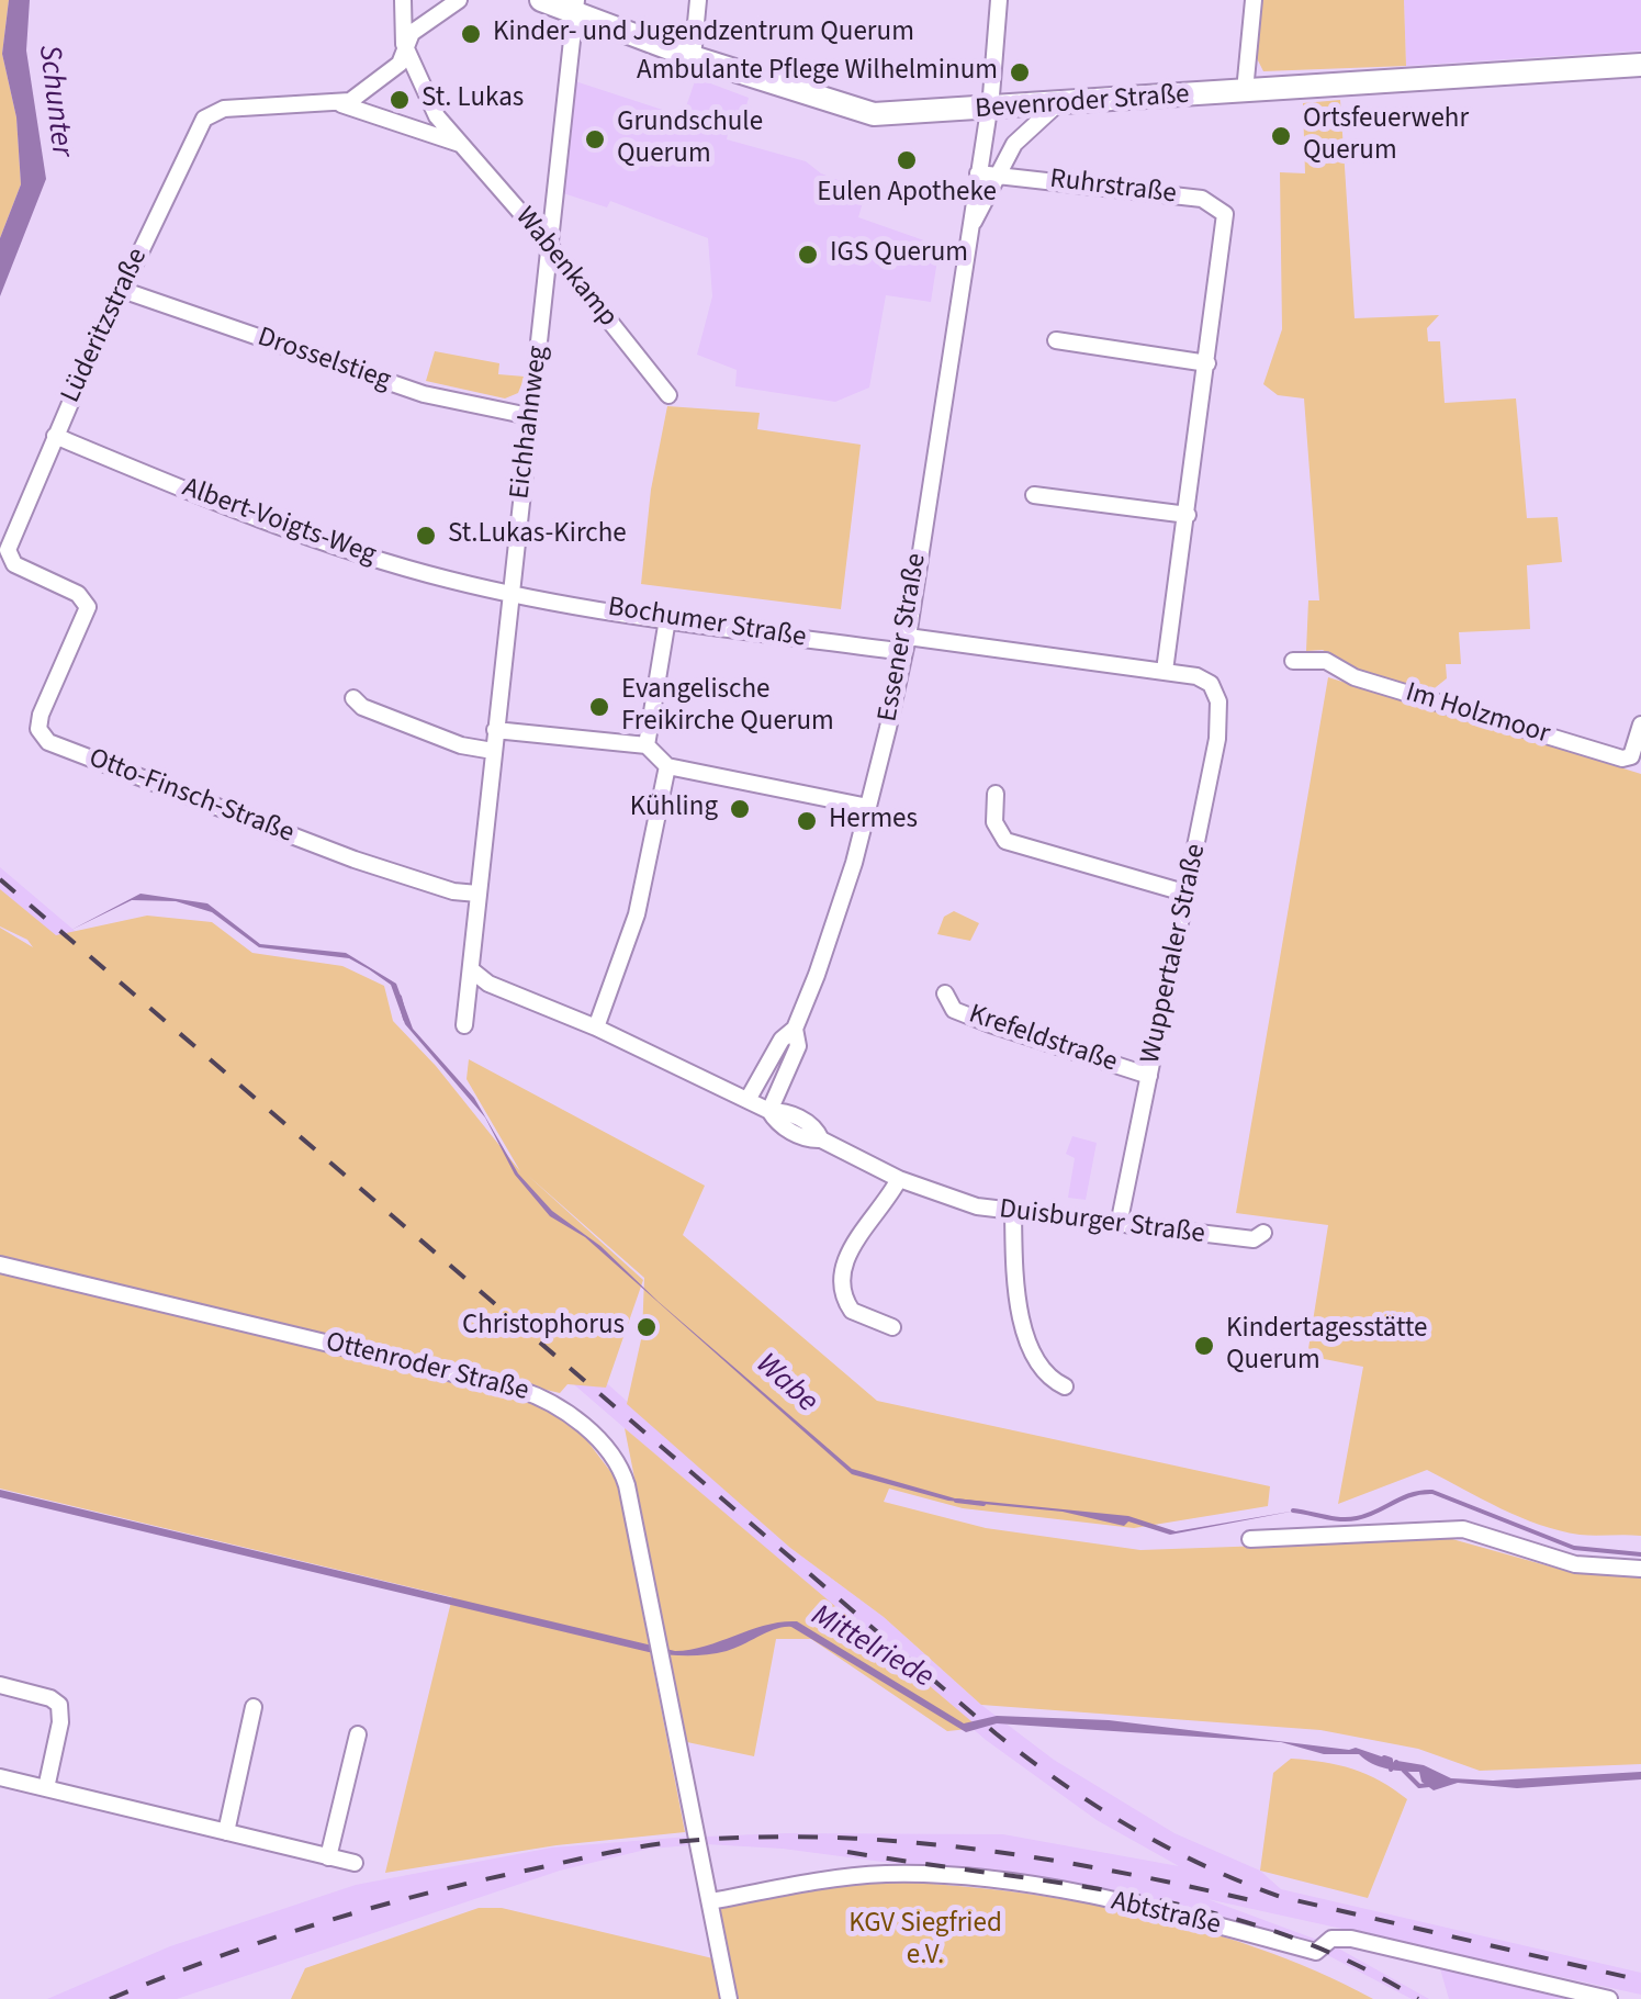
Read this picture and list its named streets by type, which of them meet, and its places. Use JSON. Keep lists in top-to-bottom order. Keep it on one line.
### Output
{"streets":{"main road":["Bevenroder Straße"],"street":["Ruhrstraße","Wabenkamp","Lüderitzstraße","Drosselstieg","Eichhahnweg","Albert-Voigts-Weg","Bochumer Straße","Essener Straße","Im Holzmoor","Otto-Finsch-Straße","Wuppertaler Straße","Krefeldstraße","Duisburger Straße","Ottenroder Straße","Abtstraße"]},"crossings":[["Bevenroder Straße","Eichhahnweg"],["Bevenroder Straße","Essener Straße"],["Ruhrstraße","Bochumer Straße"],["Ruhrstraße","Essener Straße"],["Wabenkamp","Eichhahnweg"],["Lüderitzstraße","Drosselstieg"],["Lüderitzstraße","Albert-Voigts-Weg"],["Lüderitzstraße","Otto-Finsch-Straße"],["Drosselstieg","Eichhahnweg"],["Eichhahnweg","Albert-Voigts-Weg"],["Eichhahnweg","Bochumer Straße"],["Eichhahnweg","Otto-Finsch-Straße"],["Eichhahnweg","Duisburger Straße"],["Albert-Voigts-Weg","Bochumer Straße"],["Bochumer Straße","Essener Straße"],["Bochumer Straße","Wuppertaler Straße"],["Essener Straße","Duisburger Straße"],["Wuppertaler Straße","Krefeldstraße"],["Wuppertaler Straße","Duisburger Straße"],["Ottenroder Straße","Abtstraße"]],"water":["Schunter","Wabe","Mittelriede"],"parks":["KGV Siegfried e.V."],"places":["Kinder- und Jugendzentrum Querum","Ambulante Pflege Wilhelminum","St. Lukas","Ortsfeuerwehr Querum","Grundschule Querum","Eulen Apotheke","IGS Querum","St.Lukas-Kirche","Evangelische Freikirche Querum","Kühling","Hermes","Christophorus","Kindertagesstätte Querum"]}
